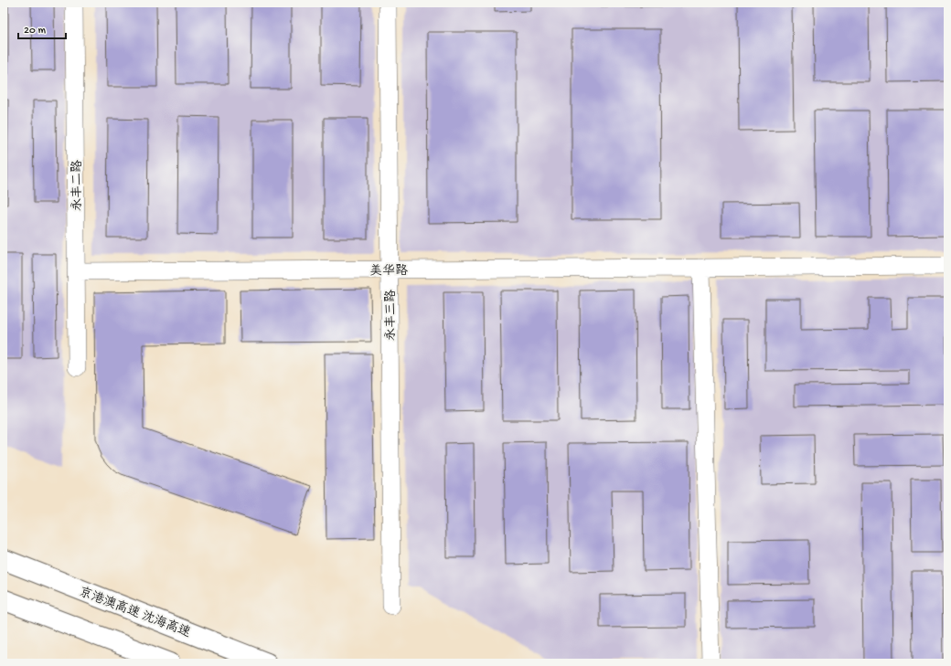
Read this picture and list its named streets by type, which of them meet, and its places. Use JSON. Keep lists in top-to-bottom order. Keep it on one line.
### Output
{"streets":{"highway":["京港澳高速 沈海高速"],"street":["永丰二路","美华路","永丰三路"]},"crossings":[["永丰二路","美华路"],["美华路","永丰三路"]],"scale_bar":"20 m"}
